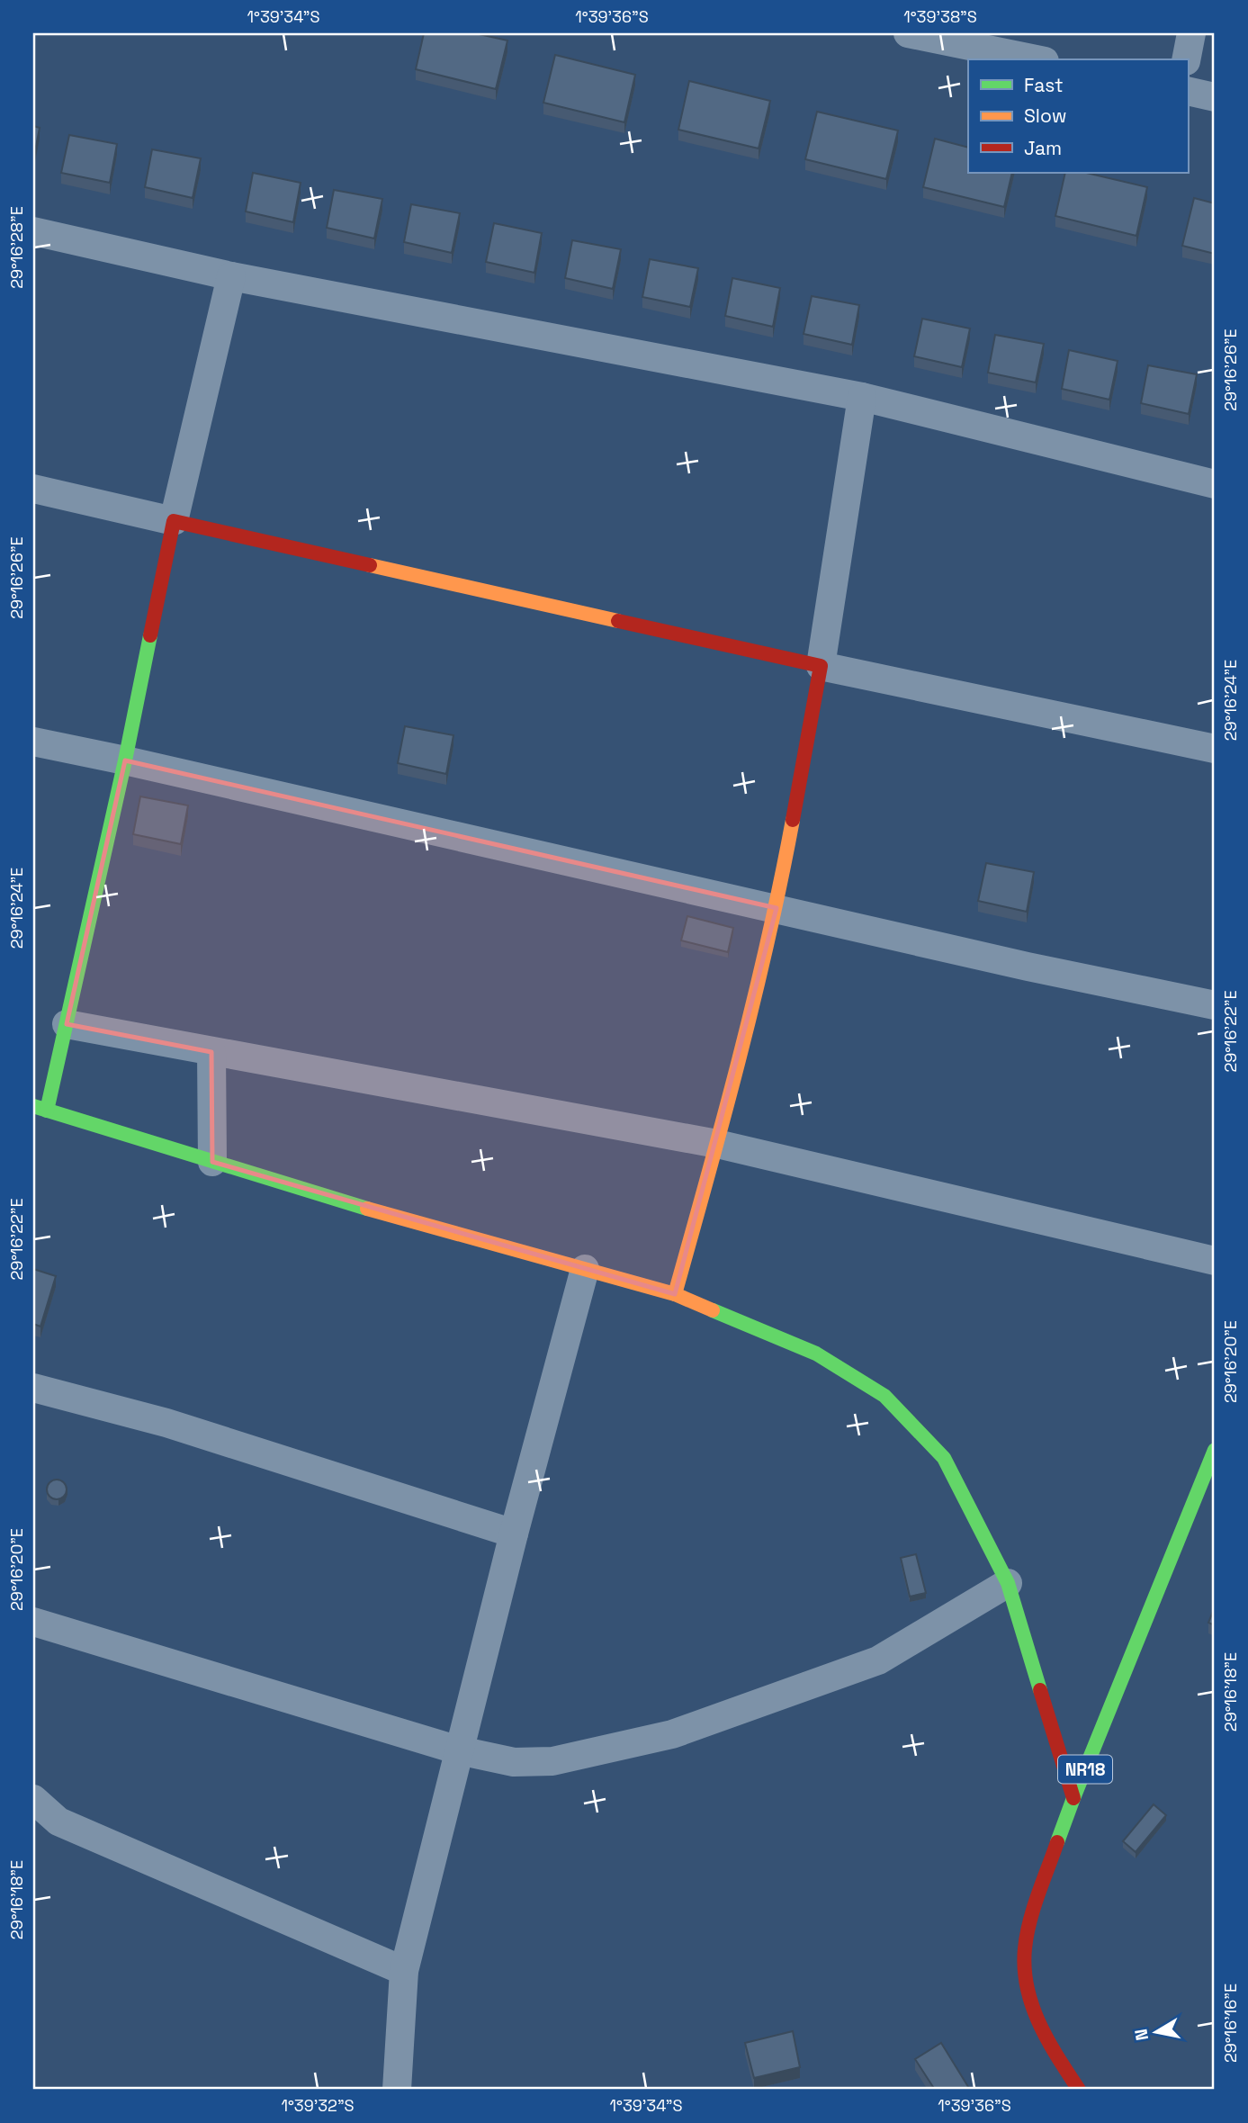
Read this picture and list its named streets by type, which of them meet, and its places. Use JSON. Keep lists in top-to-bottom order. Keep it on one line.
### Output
{"streets":{"street":["NR18"]},"legend":["Fast","Slow","Jam"],"north":"left","coordinates":["1°39'34\"S","1°39'36\"S","1°39'38\"S","29°16'28\"E","29°16'26\"E","29°16'24\"E","29°16'22\"E","29°16'20\"E","29°16'18\"E","29°16'16\"E","1°39'32\"S"]}
